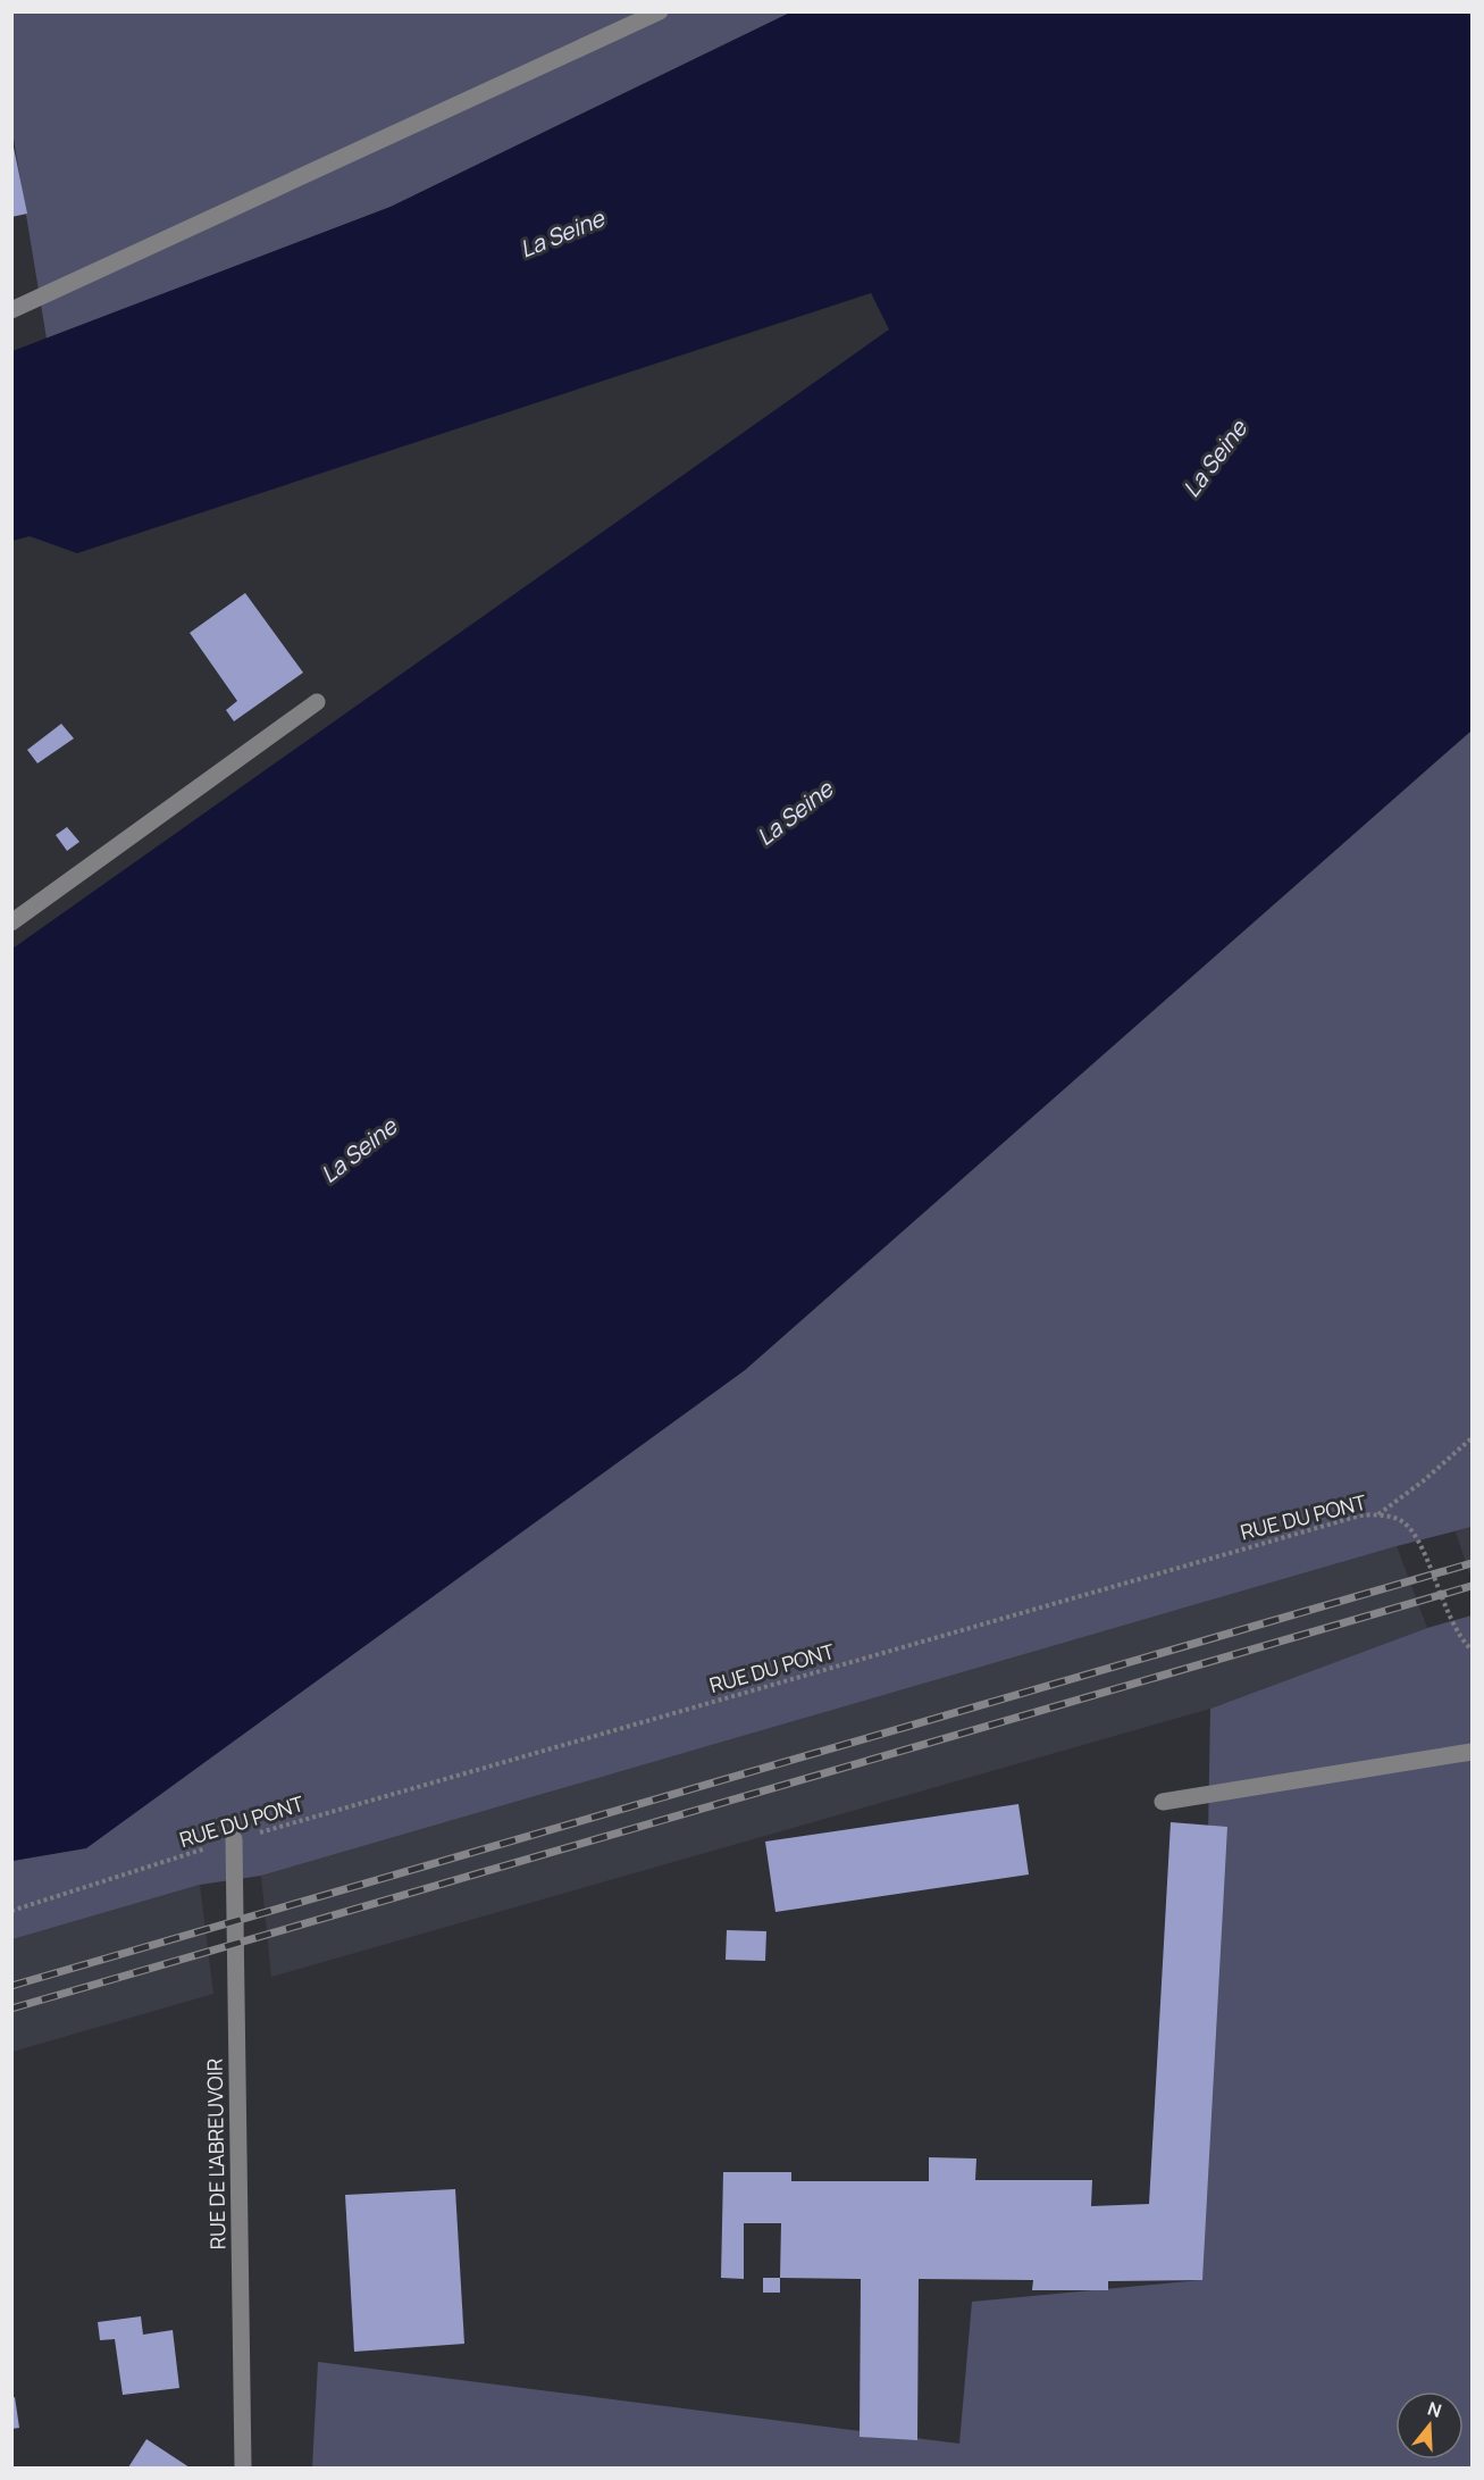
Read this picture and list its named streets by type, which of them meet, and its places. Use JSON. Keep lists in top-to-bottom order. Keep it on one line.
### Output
{"streets":{"street":["RUE DE L'ABREUVOIR"],"path":["RUE DU PONT"]},"crossings":[["RUE DU PONT","RUE DE L'ABREUVOIR"]],"water":["La Seine"],"north":"top"}
